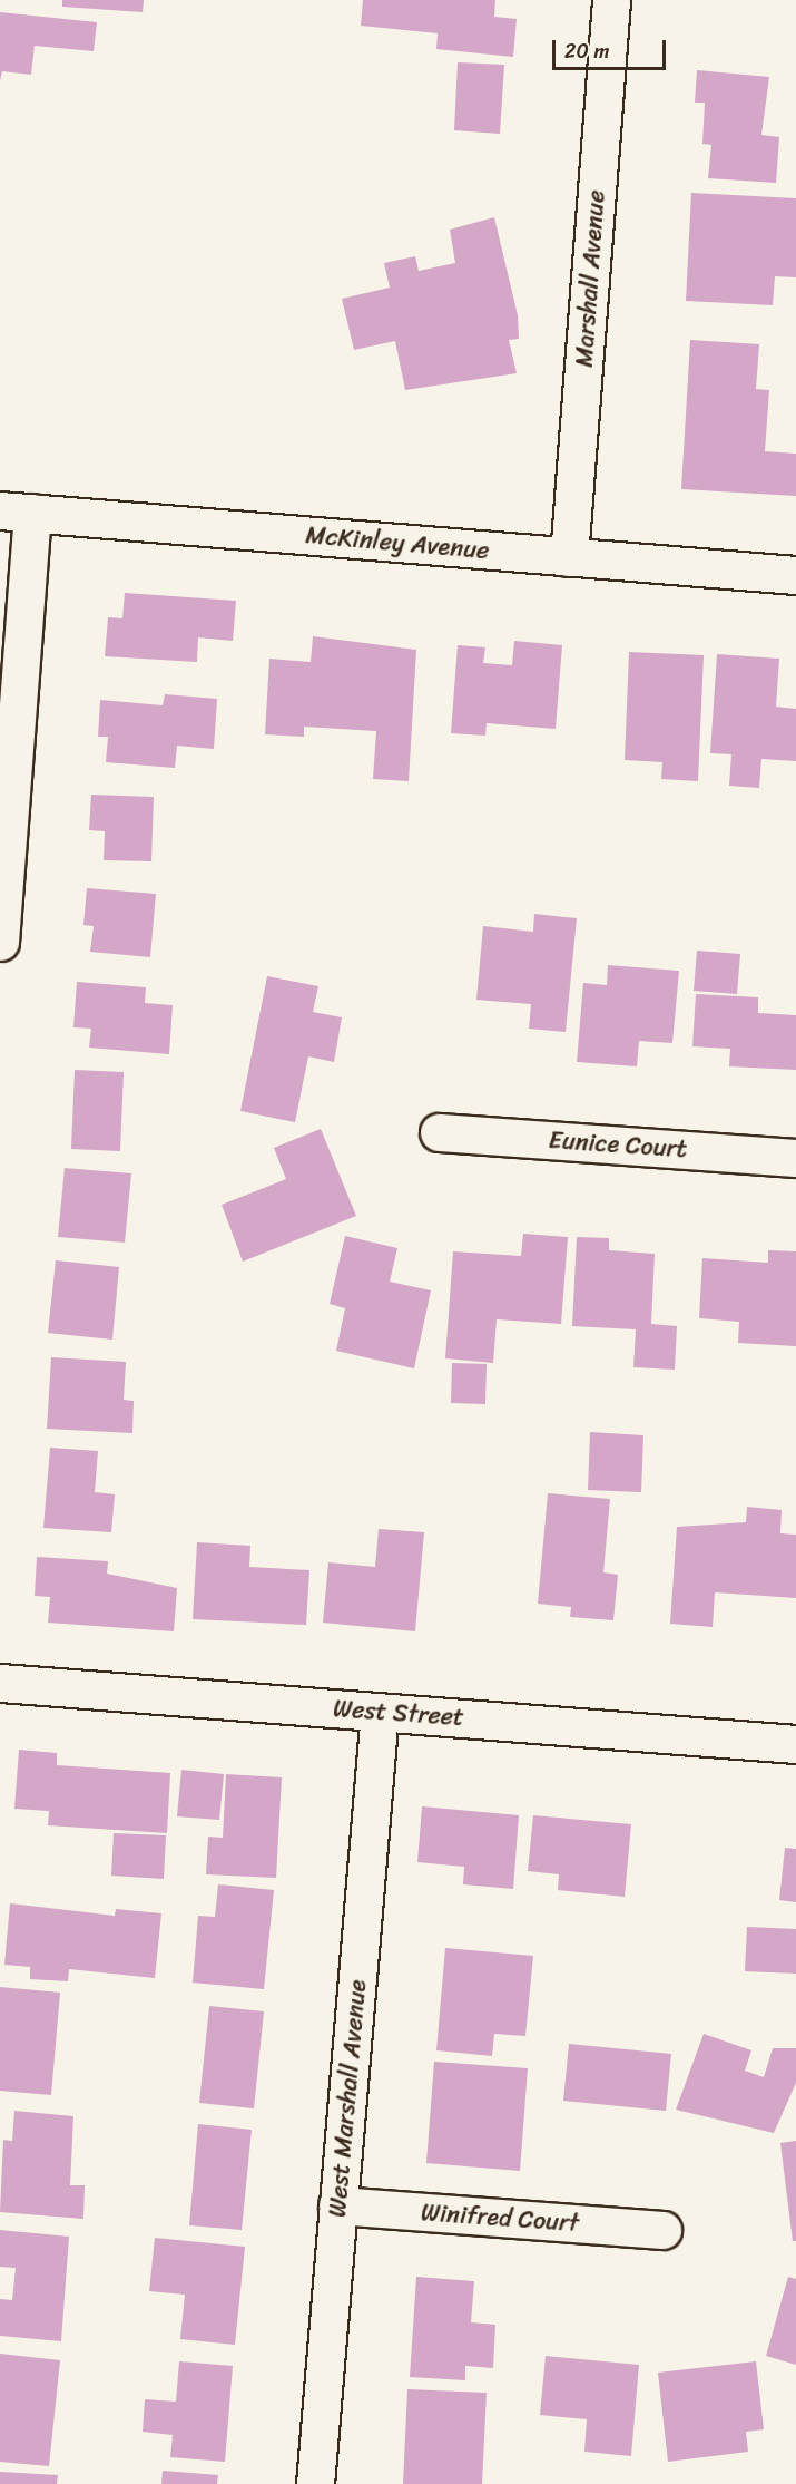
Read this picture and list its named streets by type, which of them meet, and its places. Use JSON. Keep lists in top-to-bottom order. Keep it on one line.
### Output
{"streets":{"street":["Marshall Avenue","McKinley Avenue","Eunice Court","West Street","West Marshall Avenue","Winifred Court"]},"crossings":[["Marshall Avenue","McKinley Avenue"],["West Street","West Marshall Avenue"],["West Marshall Avenue","Winifred Court"]],"scale_bar":"20 m"}
